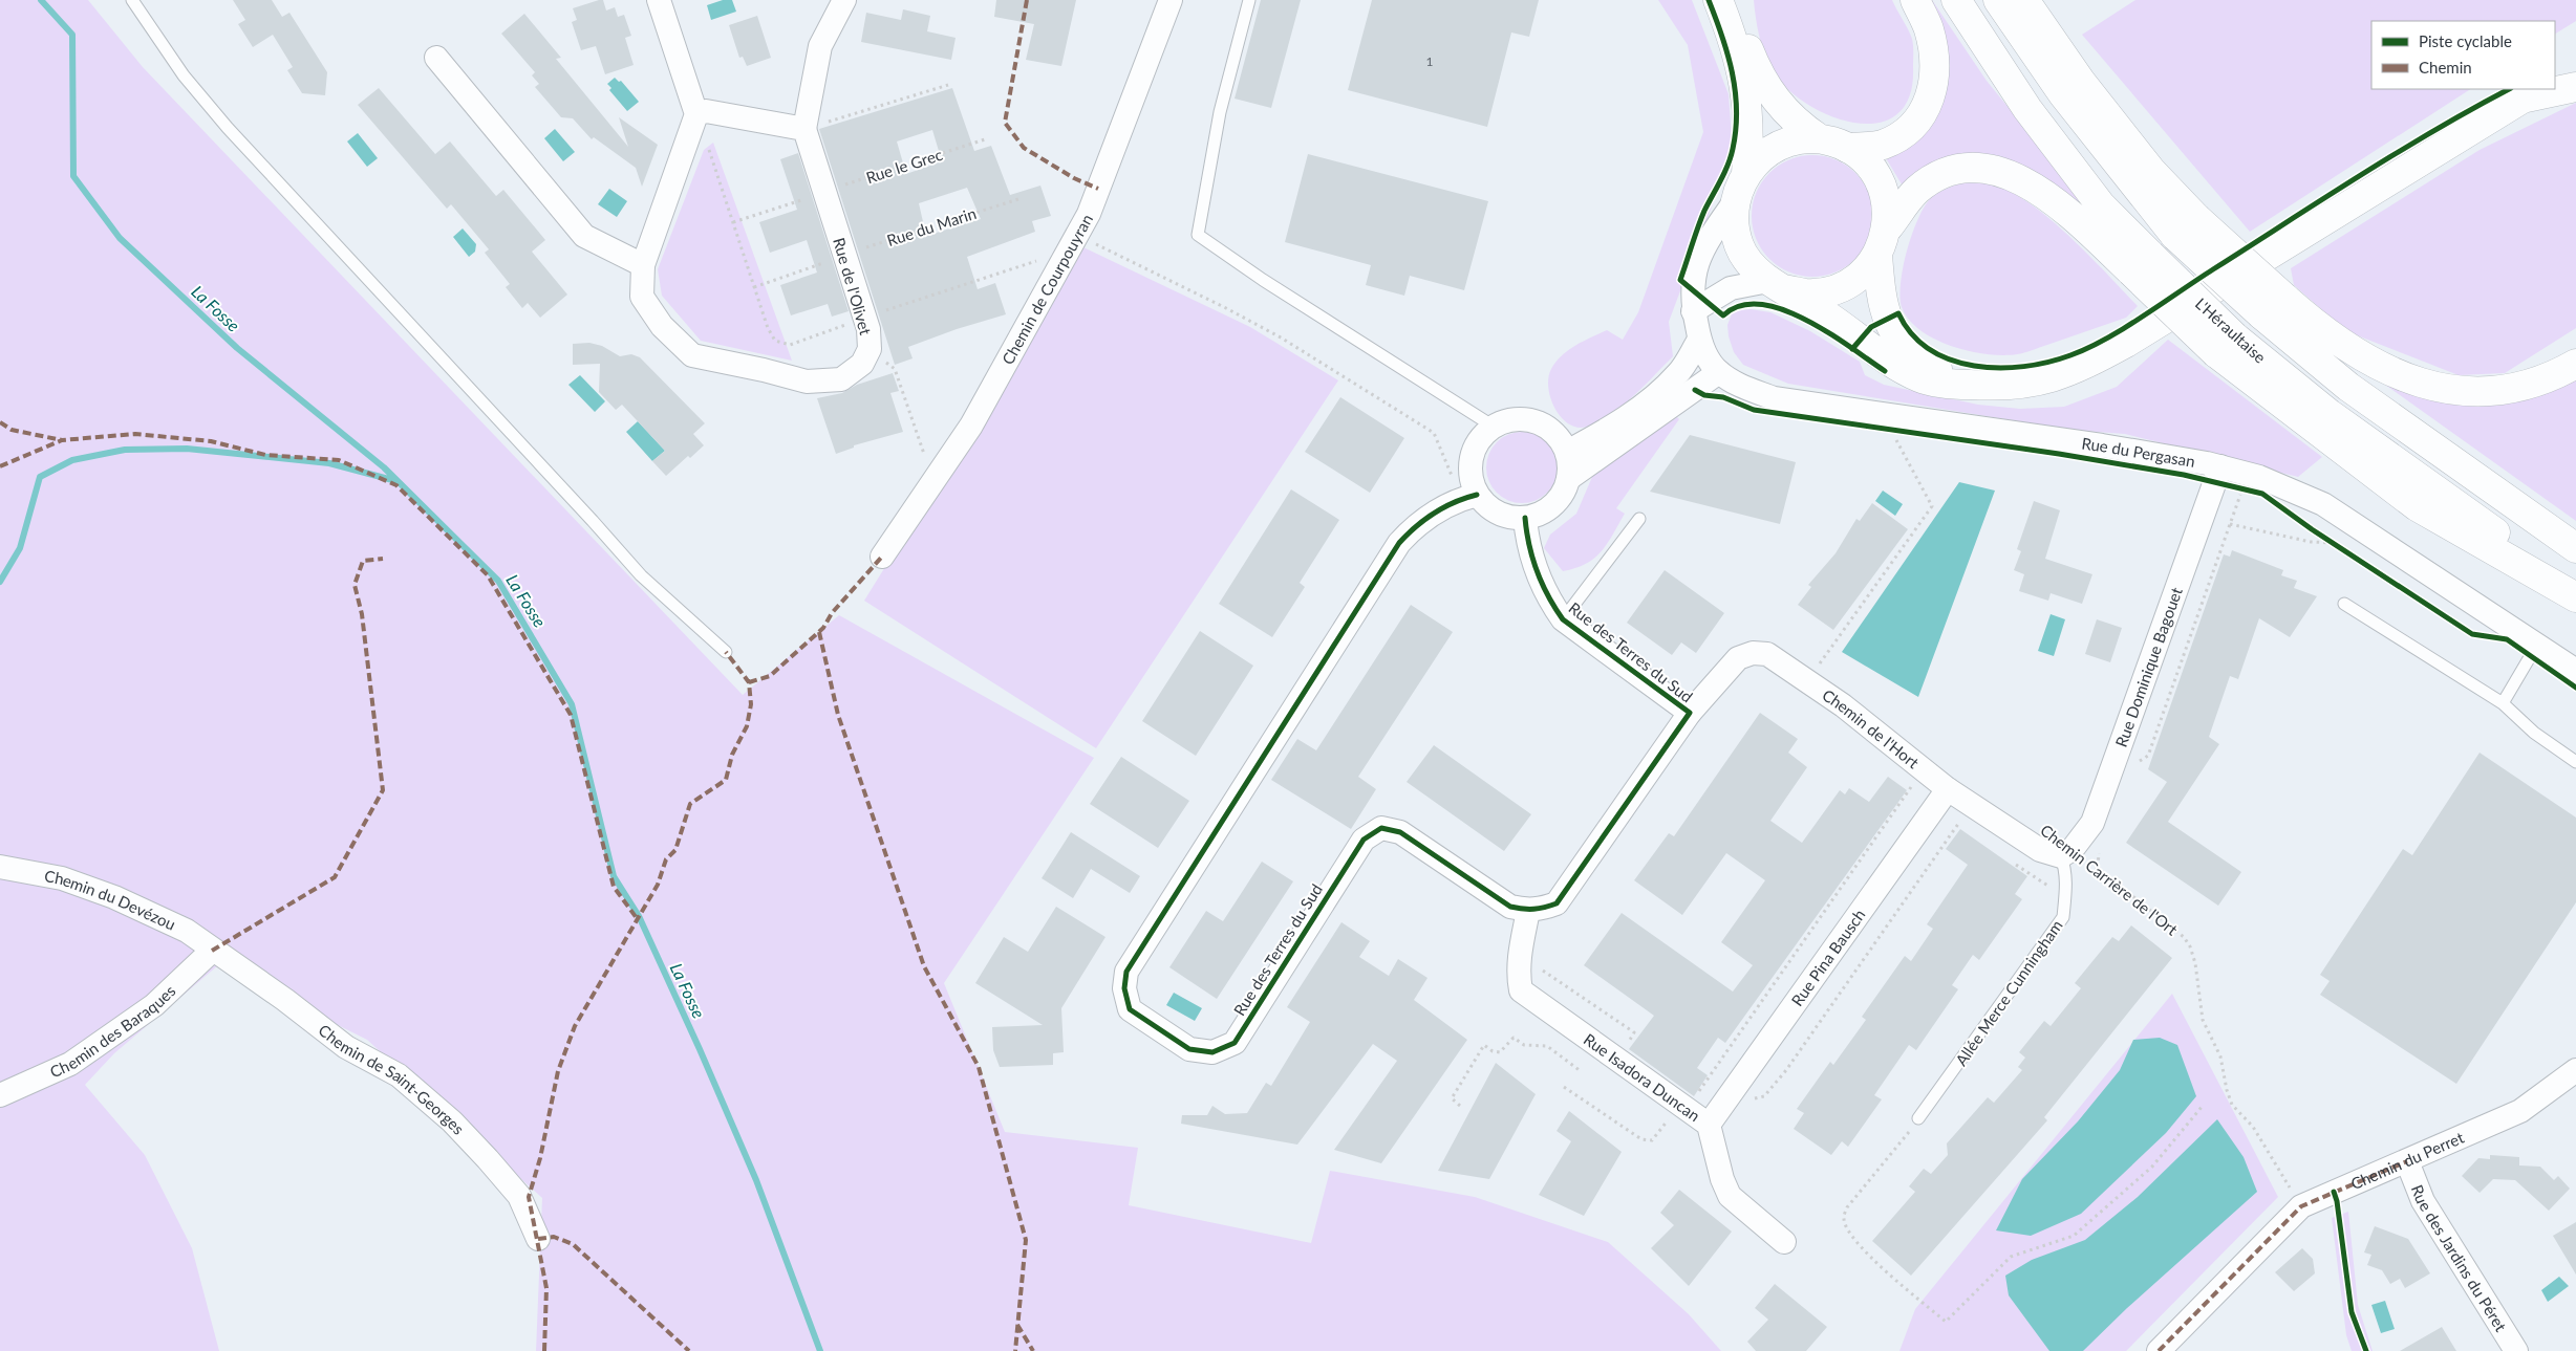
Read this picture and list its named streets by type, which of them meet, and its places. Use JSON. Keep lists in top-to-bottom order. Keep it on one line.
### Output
{"streets":{"main road":["L'Héraultaise"],"street":["Rue de l'Olivet","Chemin de Courpouyran","Rue du Pergasan","Rue des Terres du Sud","Rue Dominique Bagouet","Chemin de l'Hort","Chemin du Devézou","Rue Pina Bausch","Chemin des Baraques","Rue Isadora Duncan","Chemin de Saint-Georges","Chemin du Perret","Rue des Jardins du Péret"],"lane":["Allée Merce Cunningham"],"path":["Rue le Grec","Rue du Marin","Chemin Carrière de l'Ort"]},"crossings":[["Rue le Grec","Rue de l'Olivet"],["Rue du Marin","Rue de l'Olivet"],["Rue du Pergasan","Rue Dominique Bagouet"],["Rue des Terres du Sud","Chemin de l'Hort"],["Rue des Terres du Sud","Rue Isadora Duncan"],["Rue Dominique Bagouet","Chemin de l'Hort"],["Rue Dominique Bagouet","Chemin Carrière de l'Ort"],["Rue Dominique Bagouet","Allée Merce Cunningham"],["Chemin de l'Hort","Chemin Carrière de l'Ort"],["Chemin de l'Hort","Rue Pina Bausch"],["Chemin de l'Hort","Allée Merce Cunningham"],["Chemin Carrière de l'Ort","Allée Merce Cunningham"],["Chemin Carrière de l'Ort","Chemin du Perret"],["Chemin du Devézou","Chemin des Baraques"],["Chemin du Devézou","Chemin de Saint-Georges"],["Rue Pina Bausch","Rue Isadora Duncan"],["Chemin des Baraques","Chemin de Saint-Georges"],["Chemin du Perret","Rue des Jardins du Péret"]],"water":["La Fosse"],"house_numbers":["1"],"legend":["Piste cyclable","Chemin"]}
